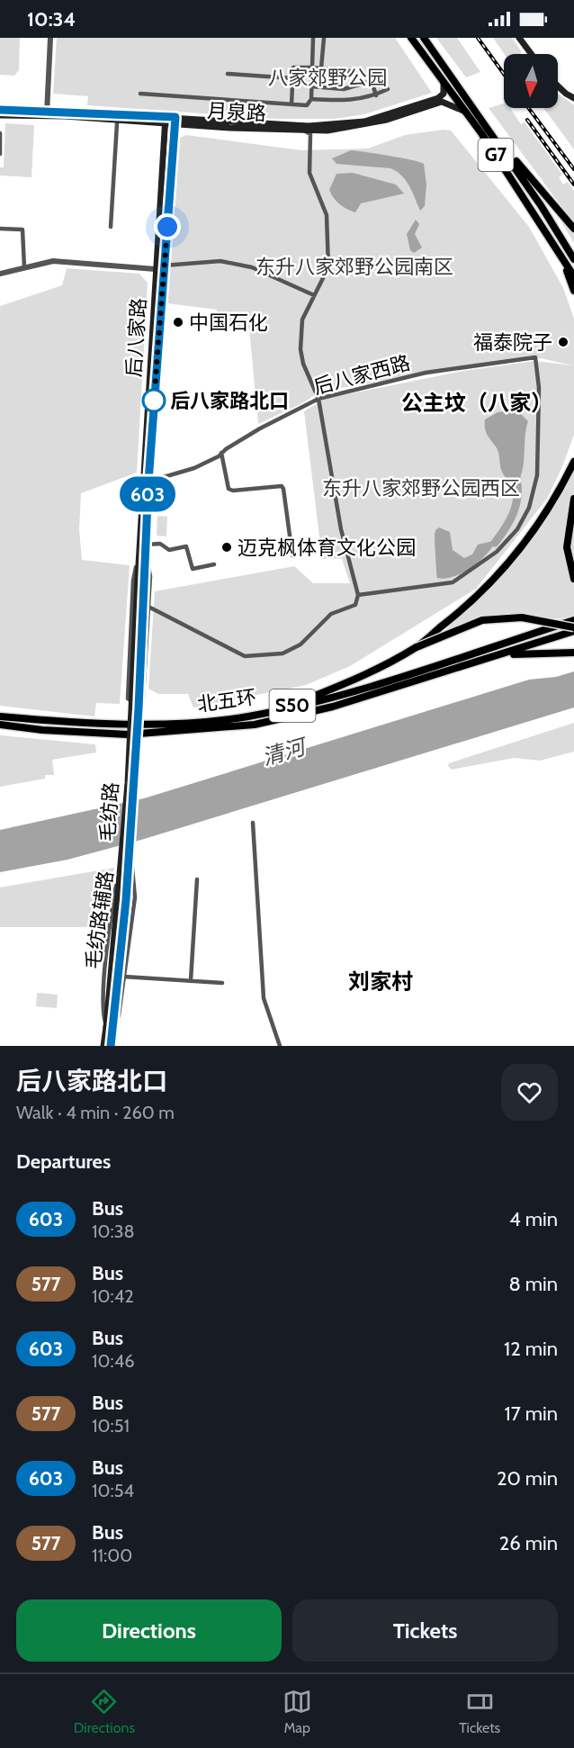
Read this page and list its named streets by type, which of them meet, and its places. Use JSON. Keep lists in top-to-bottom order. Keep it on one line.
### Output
{"streets":{"highway":["G7","北五环","S50"],"main road":["月泉路","后八家路","毛纺路"],"street":["后八家西路","毛纺路辅路"]},"crossings":[["月泉路","G7"],["月泉路","后八家路"],["后八家路","后八家西路"],["后八家路","毛纺路"],["毛纺路","毛纺路辅路"]],"districts":["公主坟（八家）","刘家村"],"water":["清河"],"parks":["八家郊野公园","东升八家郊野公园南区","东升八家郊野公园西区"],"places":["中国石化","福泰院子","后八家路北口","迈克枫体育文化公园"],"lines":["bus line 603"],"north":"bottom","page":{"status":"10:34","on_map":"603","heading":[["后八家路北口","Walk · 4 min · 260 m"],"Departures"],"list":[{"mark":"603","name":"Bus","note":"10:38","value":"4 min"},{"mark":"577","name":"Bus","note":"10:42","value":"8 min"},{"mark":"603","name":"Bus","note":"10:46","value":"12 min"},{"mark":"577","name":"Bus","note":"10:51","value":"17 min"},{"mark":"603","name":"Bus","note":"10:54","value":"20 min"},{"mark":"577","name":"Bus","note":"11:00","value":"26 min"}],"buttons":["Directions","Tickets"],"tabs":["Directions","Map","Tickets"]}}
